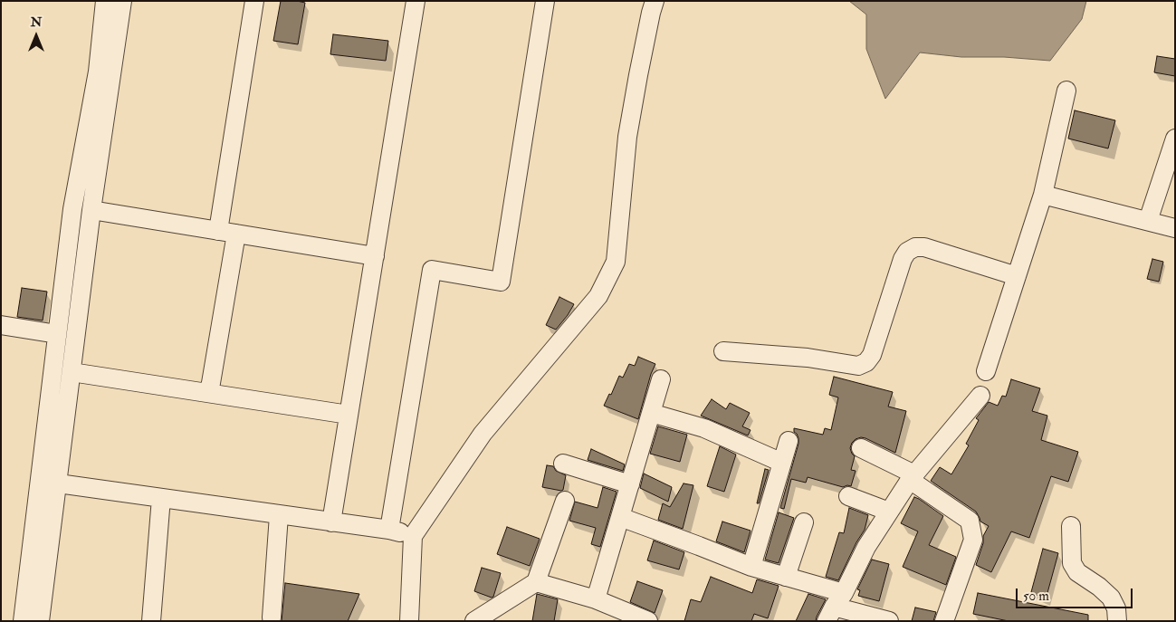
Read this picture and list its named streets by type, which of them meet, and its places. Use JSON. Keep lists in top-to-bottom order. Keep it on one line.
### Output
{"scale_bar":"50 m","north":"top"}
